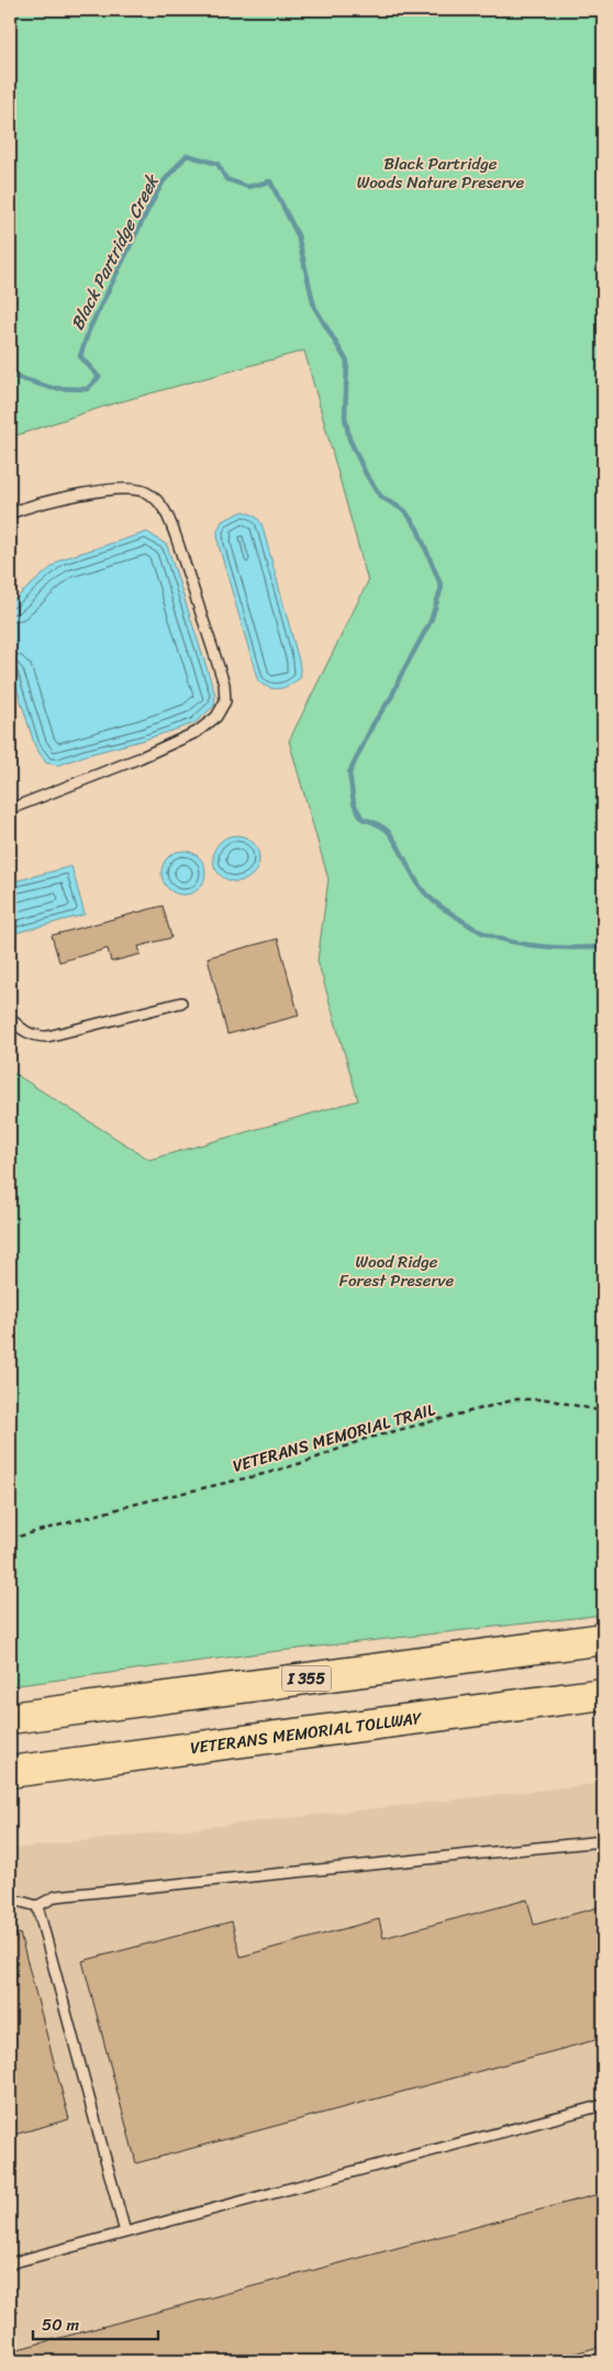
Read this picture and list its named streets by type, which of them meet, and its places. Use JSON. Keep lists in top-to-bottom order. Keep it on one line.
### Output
{"streets":{"highway":["I 355","VETERANS MEMORIAL TOLLWAY"],"path":["VETERANS MEMORIAL TRAIL"]},"water":["Black Partridge Creek"],"parks":["Black Partridge Woods Nature Preserve","Wood Ridge Forest Preserve"],"scale_bar":"50 m"}
